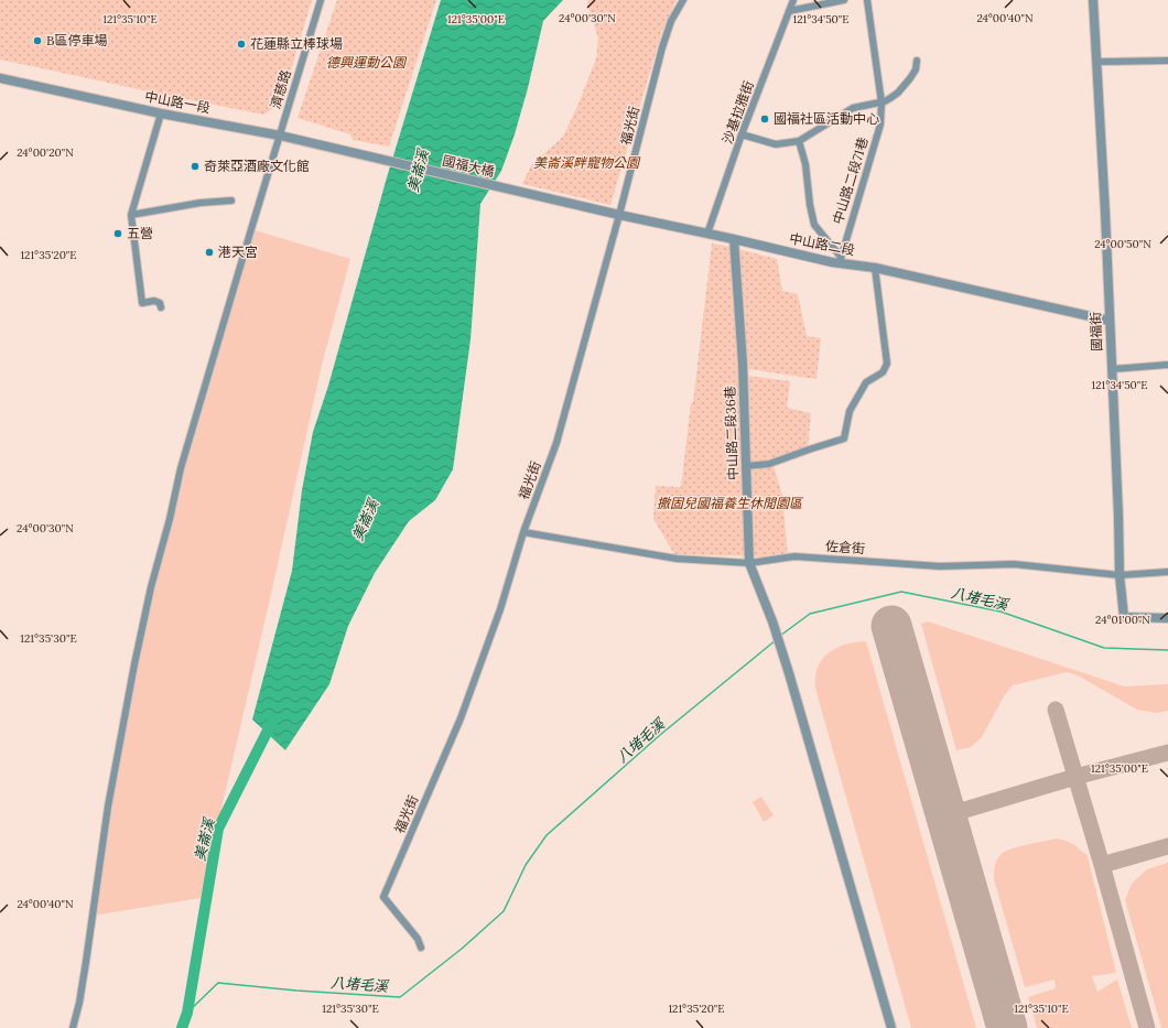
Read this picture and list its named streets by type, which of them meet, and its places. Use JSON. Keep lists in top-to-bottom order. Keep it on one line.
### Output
{"streets":{"street":["濟慈路","中山路一段","沙基拉雅街","福光街","國福大橋","中山路二段71巷","中山路二段","國福街","中山路二段36巷","佐倉街"]},"crossings":[["濟慈路","中山路一段"],["中山路一段","國福大橋"],["沙基拉雅街","中山路二段"],["福光街","中山路二段"],["福光街","佐倉街"],["國福大橋","中山路二段"],["中山路二段71巷","中山路二段"],["中山路二段","國福街"],["中山路二段","中山路二段36巷"],["國福街","佐倉街"],["中山路二段36巷","佐倉街"]],"water":["美崙溪","八堵毛溪"],"parks":["德興運動公園","美崙溪畔寵物公園","撒固兒國福養生休閒園區"],"places":["B區停車場","花蓮縣立棒球場","國福社區活動中心","奇萊亞酒廠文化館","五營","港天宮"],"coordinates":["24°00'30\"N","24°00'40\"N","121°35'10\"E","121°35'00\"E","121°34'50\"E","24°00'20\"N","24°00'50\"N","121°35'20\"E","24°01'00\"N","121°35'30\"E"]}
